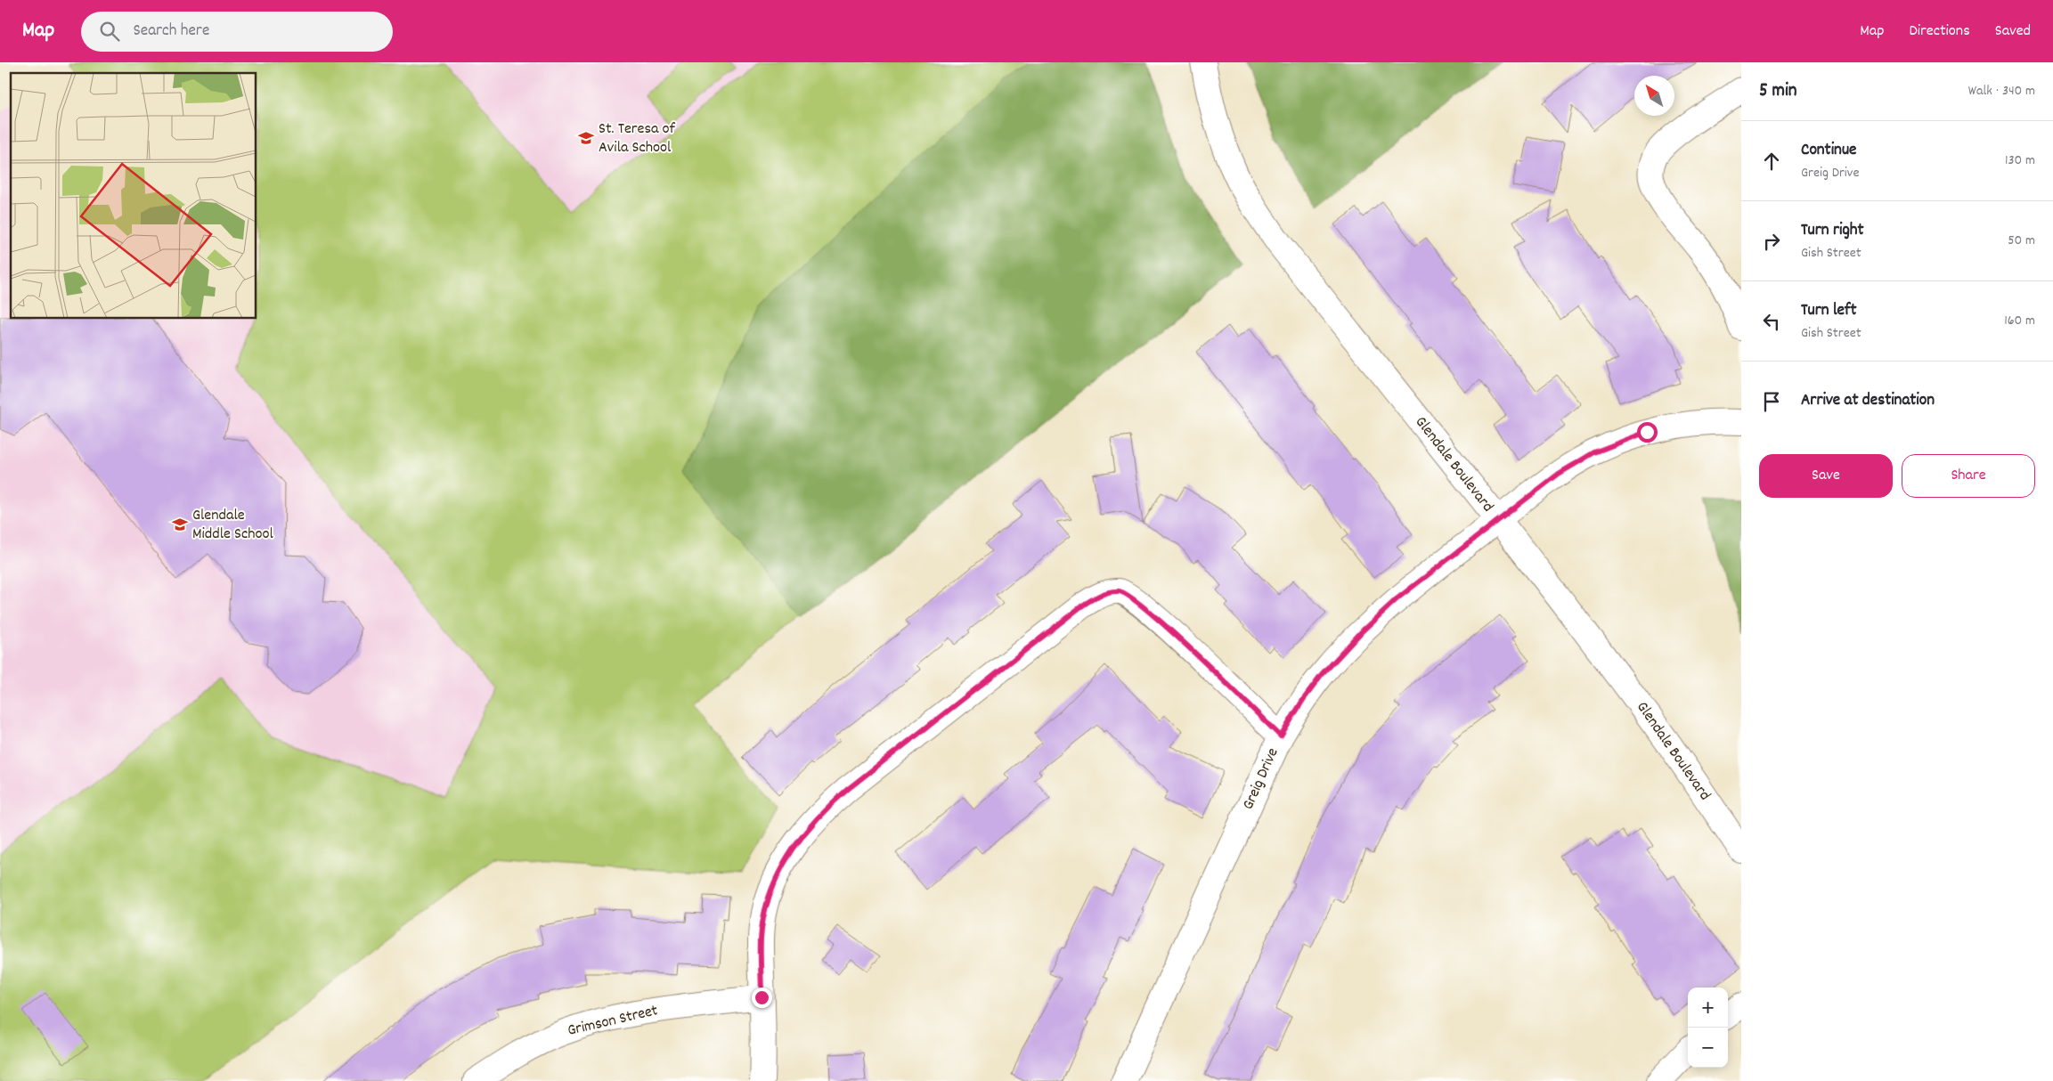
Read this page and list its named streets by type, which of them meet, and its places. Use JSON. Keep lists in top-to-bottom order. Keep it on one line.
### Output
{"streets":{"street":["Glendale Boulevard","Greig Drive","Grimson Street"]},"crossings":[["Glendale Boulevard","Greig Drive"]],"places":{"school or university":["St. Teresa of Avila School","Glendale Middle School"]},"north":"top left","page":{"header":"Map","search":"Search here","nav":["Map","Directions","Saved"],"heading":["5 min","Walk · 340 m"],"list":[["Continue","Greig Drive","130 m"],["Turn right","Gish Street","50 m"],["Turn left","Gish Street","160 m"],"Arrive at destination"],"buttons":["Save","Share"],"map_buttons":["+","−"]}}
